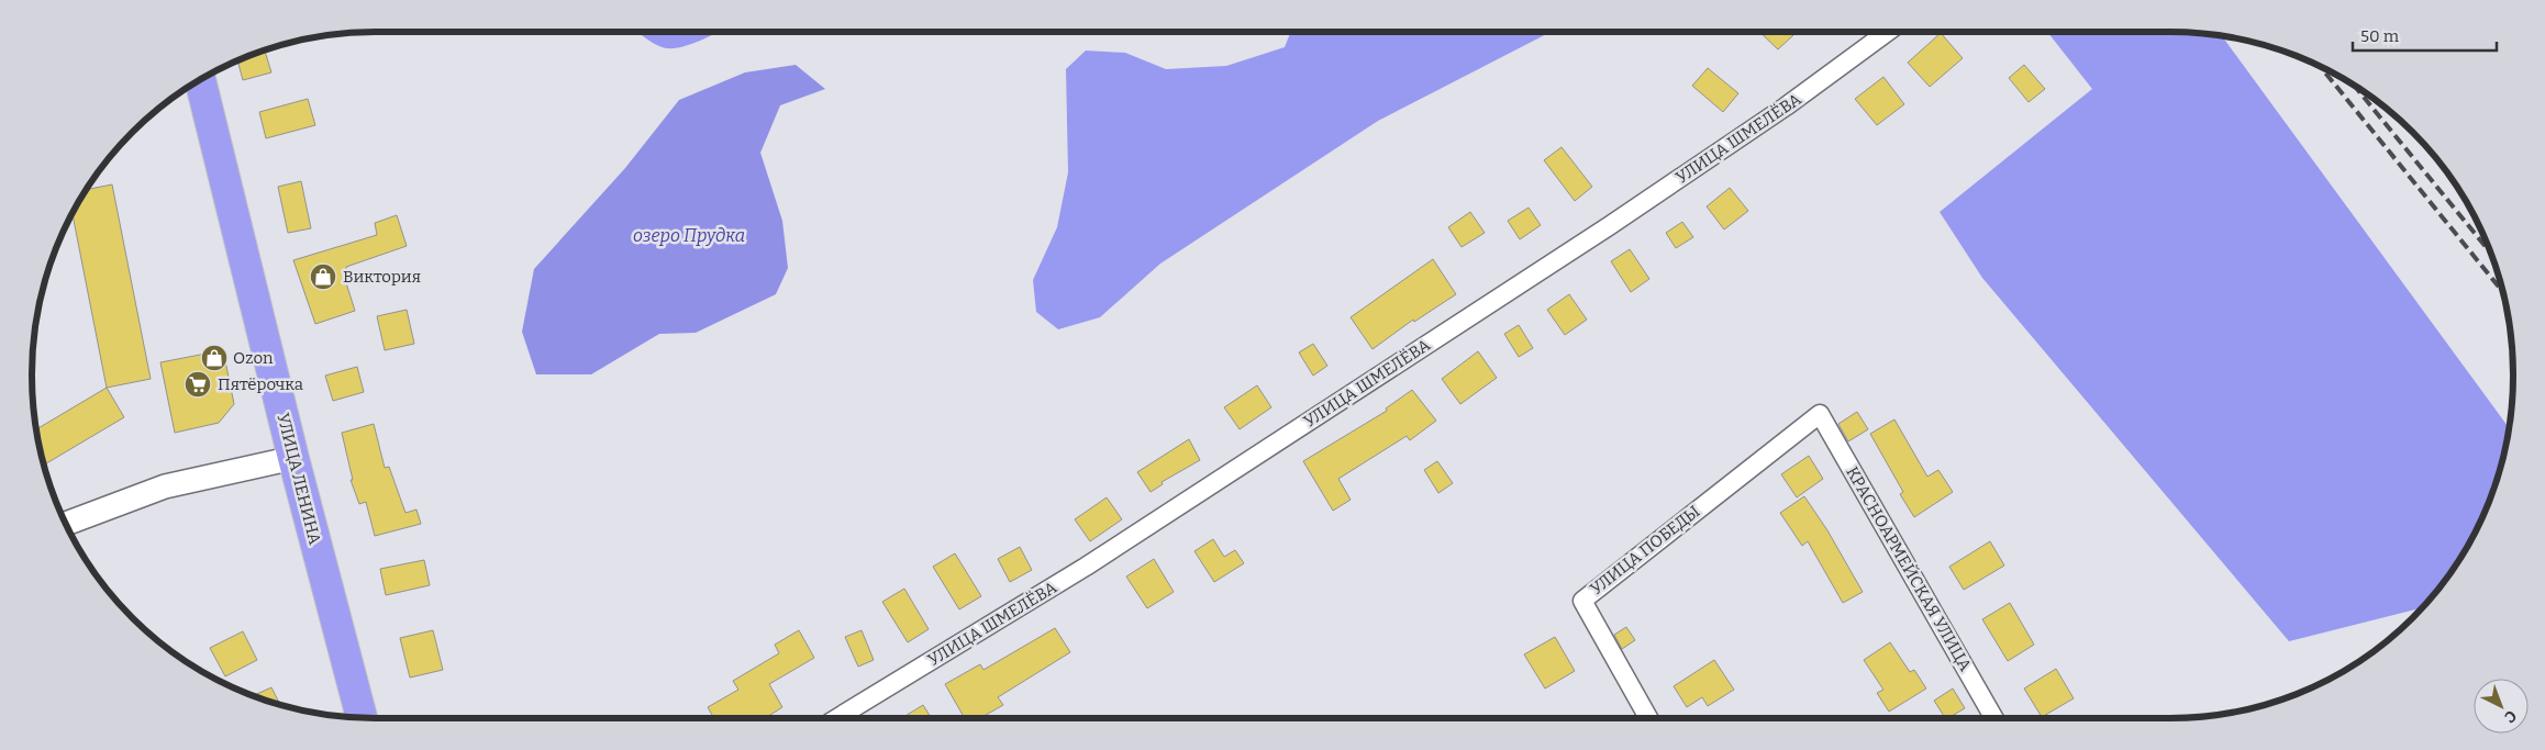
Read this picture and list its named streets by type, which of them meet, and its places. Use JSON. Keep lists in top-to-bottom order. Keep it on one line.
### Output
{"streets":{"highway":["УЛИЦА ЛЕНИНА"],"street":["УЛИЦА ШМЕЛЁВА","УЛИЦА ПОБЕДЫ","КРАСНОАРМЕЙСКАЯ УЛИЦА"]},"crossings":[["УЛИЦА ПОБЕДЫ","КРАСНОАРМЕЙСКАЯ УЛИЦА"]],"water":["озеро Прудка"],"places":{"shop":["Виктория","Ozon"],"supermarket":["Пятёрочка"]},"scale_bar":"50 m","north":"bottom right"}
